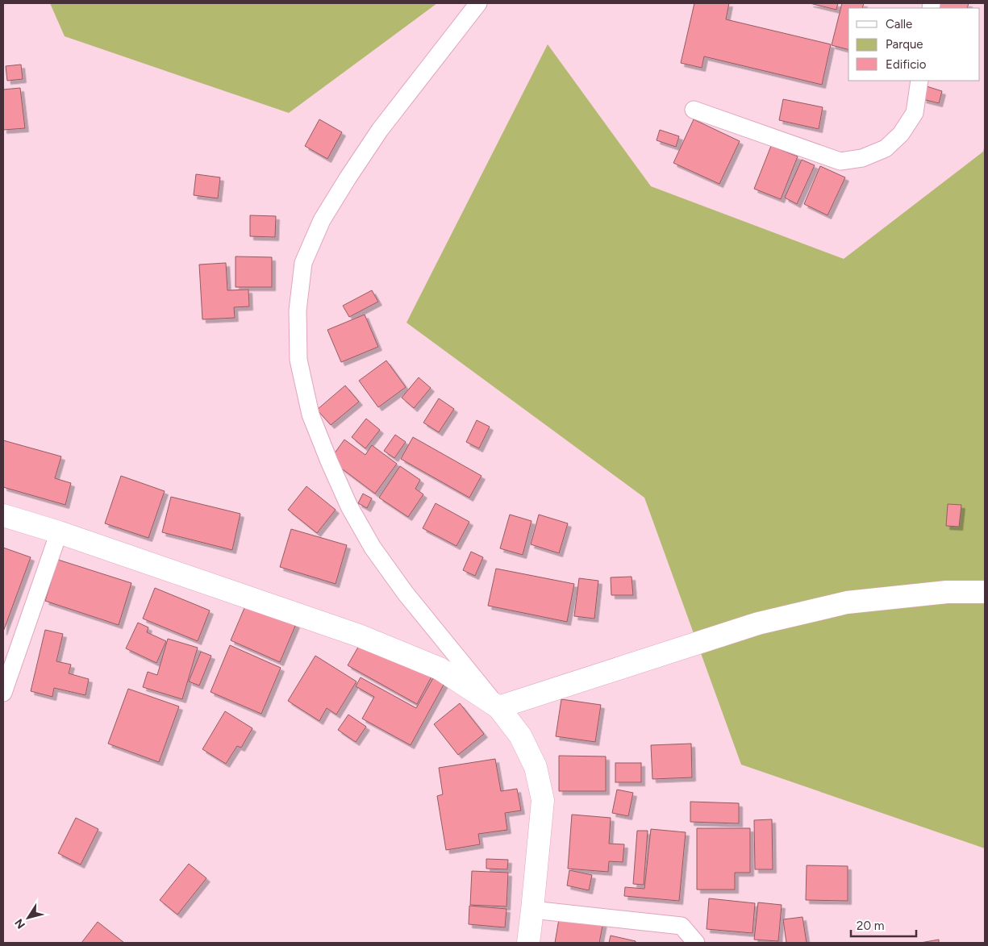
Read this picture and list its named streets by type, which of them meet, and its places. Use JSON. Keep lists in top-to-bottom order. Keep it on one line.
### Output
{"legend":["Calle","Parque","Edificio"],"scale_bar":"20 m","north":"bottom left"}
